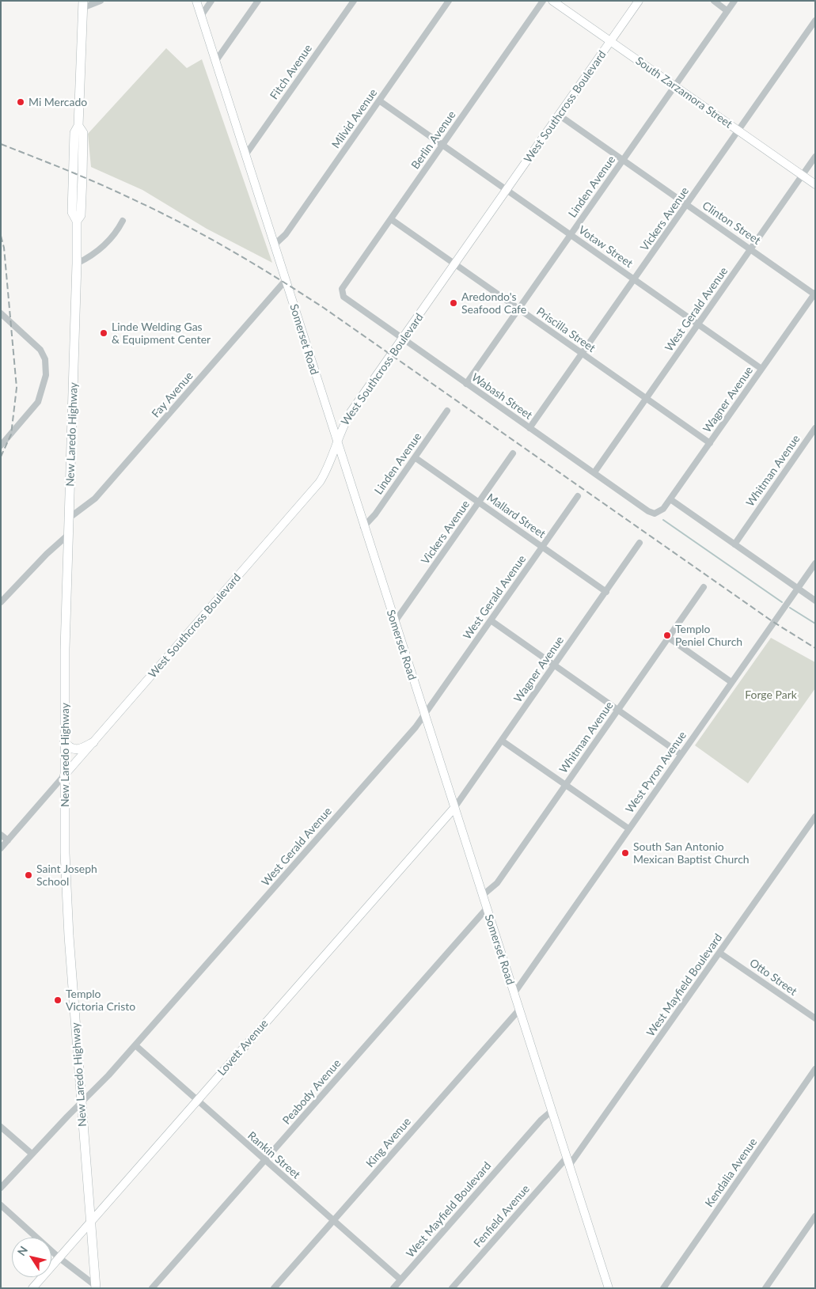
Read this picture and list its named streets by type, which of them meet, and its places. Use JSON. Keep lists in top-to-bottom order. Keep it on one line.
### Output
{"streets":{"main road":["South Zarzamora Street","West Southcross Boulevard","Somerset Road","New Laredo Highway","Lovett Avenue"],"street":["Fitch Avenue","Milvid Avenue","Berlin Avenue","Linden Avenue","Vickers Avenue","Clinton Street","Votaw Street","West Gerald Avenue","Priscilla Street","Fay Avenue","Wabash Street","Wagner Avenue","Whitman Avenue","Mallard Street","West Pyron Avenue","Otto Street","West Mayfield Boulevard","Peabody Avenue","King Avenue","Rankin Street","Kendalia Avenue","Fenfield Avenue"]},"crossings":[["Fitch Avenue","Somerset Road"],["South Zarzamora Street","West Southcross Boulevard"],["South Zarzamora Street","Linden Avenue"],["South Zarzamora Street","Vickers Avenue"],["South Zarzamora Street","West Gerald Avenue"],["West Southcross Boulevard","Clinton Street"],["West Southcross Boulevard","Votaw Street"],["West Southcross Boulevard","Priscilla Street"],["West Southcross Boulevard","Somerset Road"],["West Southcross Boulevard","Wabash Street"],["West Southcross Boulevard","New Laredo Highway"],["Milvid Avenue","Votaw Street"],["Milvid Avenue","Somerset Road"],["Berlin Avenue","Votaw Street"],["Berlin Avenue","Priscilla Street"],["Berlin Avenue","Wabash Street"],["Linden Avenue","Clinton Street"],["Linden Avenue","Votaw Street"],["Linden Avenue","Priscilla Street"],["Linden Avenue","Somerset Road"],["Linden Avenue","Wabash Street"],["Linden Avenue","Mallard Street"],["Vickers Avenue","Clinton Street"],["Vickers Avenue","Votaw Street"],["Vickers Avenue","Priscilla Street"],["Vickers Avenue","Somerset Road"],["Vickers Avenue","Wabash Street"],["Vickers Avenue","Mallard Street"],["Clinton Street","West Gerald Avenue"],["Clinton Street","Wagner Avenue"],["Votaw Street","West Gerald Avenue"],["Votaw Street","Wagner Avenue"],["West Gerald Avenue","Priscilla Street"],["West Gerald Avenue","Somerset Road"],["West Gerald Avenue","Wabash Street"],["West Gerald Avenue","New Laredo Highway"],["West Gerald Avenue","Mallard Street"],["West Gerald Avenue","Rankin Street"],["Priscilla Street","Wagner Avenue"],["Somerset Road","Fay Avenue"],["Somerset Road","Wagner Avenue"],["Somerset Road","Whitman Avenue"],["Somerset Road","West Pyron Avenue"],["Somerset Road","West Mayfield Boulevard"],["Somerset Road","Lovett Avenue"],["Somerset Road","Peabody Avenue"],["Somerset Road","King Avenue"],["Somerset Road","Fenfield Avenue"],["Fay Avenue","New Laredo Highway"],["Wabash Street","Wagner Avenue"],["Wagner Avenue","Mallard Street"],["Wagner Avenue","Lovett Avenue"],["New Laredo Highway","Lovett Avenue"],["Otto Street","West Mayfield Boulevard"],["West Mayfield Boulevard","Rankin Street"],["Lovett Avenue","Rankin Street"],["Peabody Avenue","Rankin Street"],["King Avenue","Rankin Street"]],"parks":["Forge Park"],"places":["Mi Mercado","Aredondo's Seafood Cafe","Linde Welding Gas & Equipment Center","Templo Peniel Church","South San Antonio Mexican Baptist Church","Saint Joseph School","Templo Victoria Cristo"],"north":"top left"}
